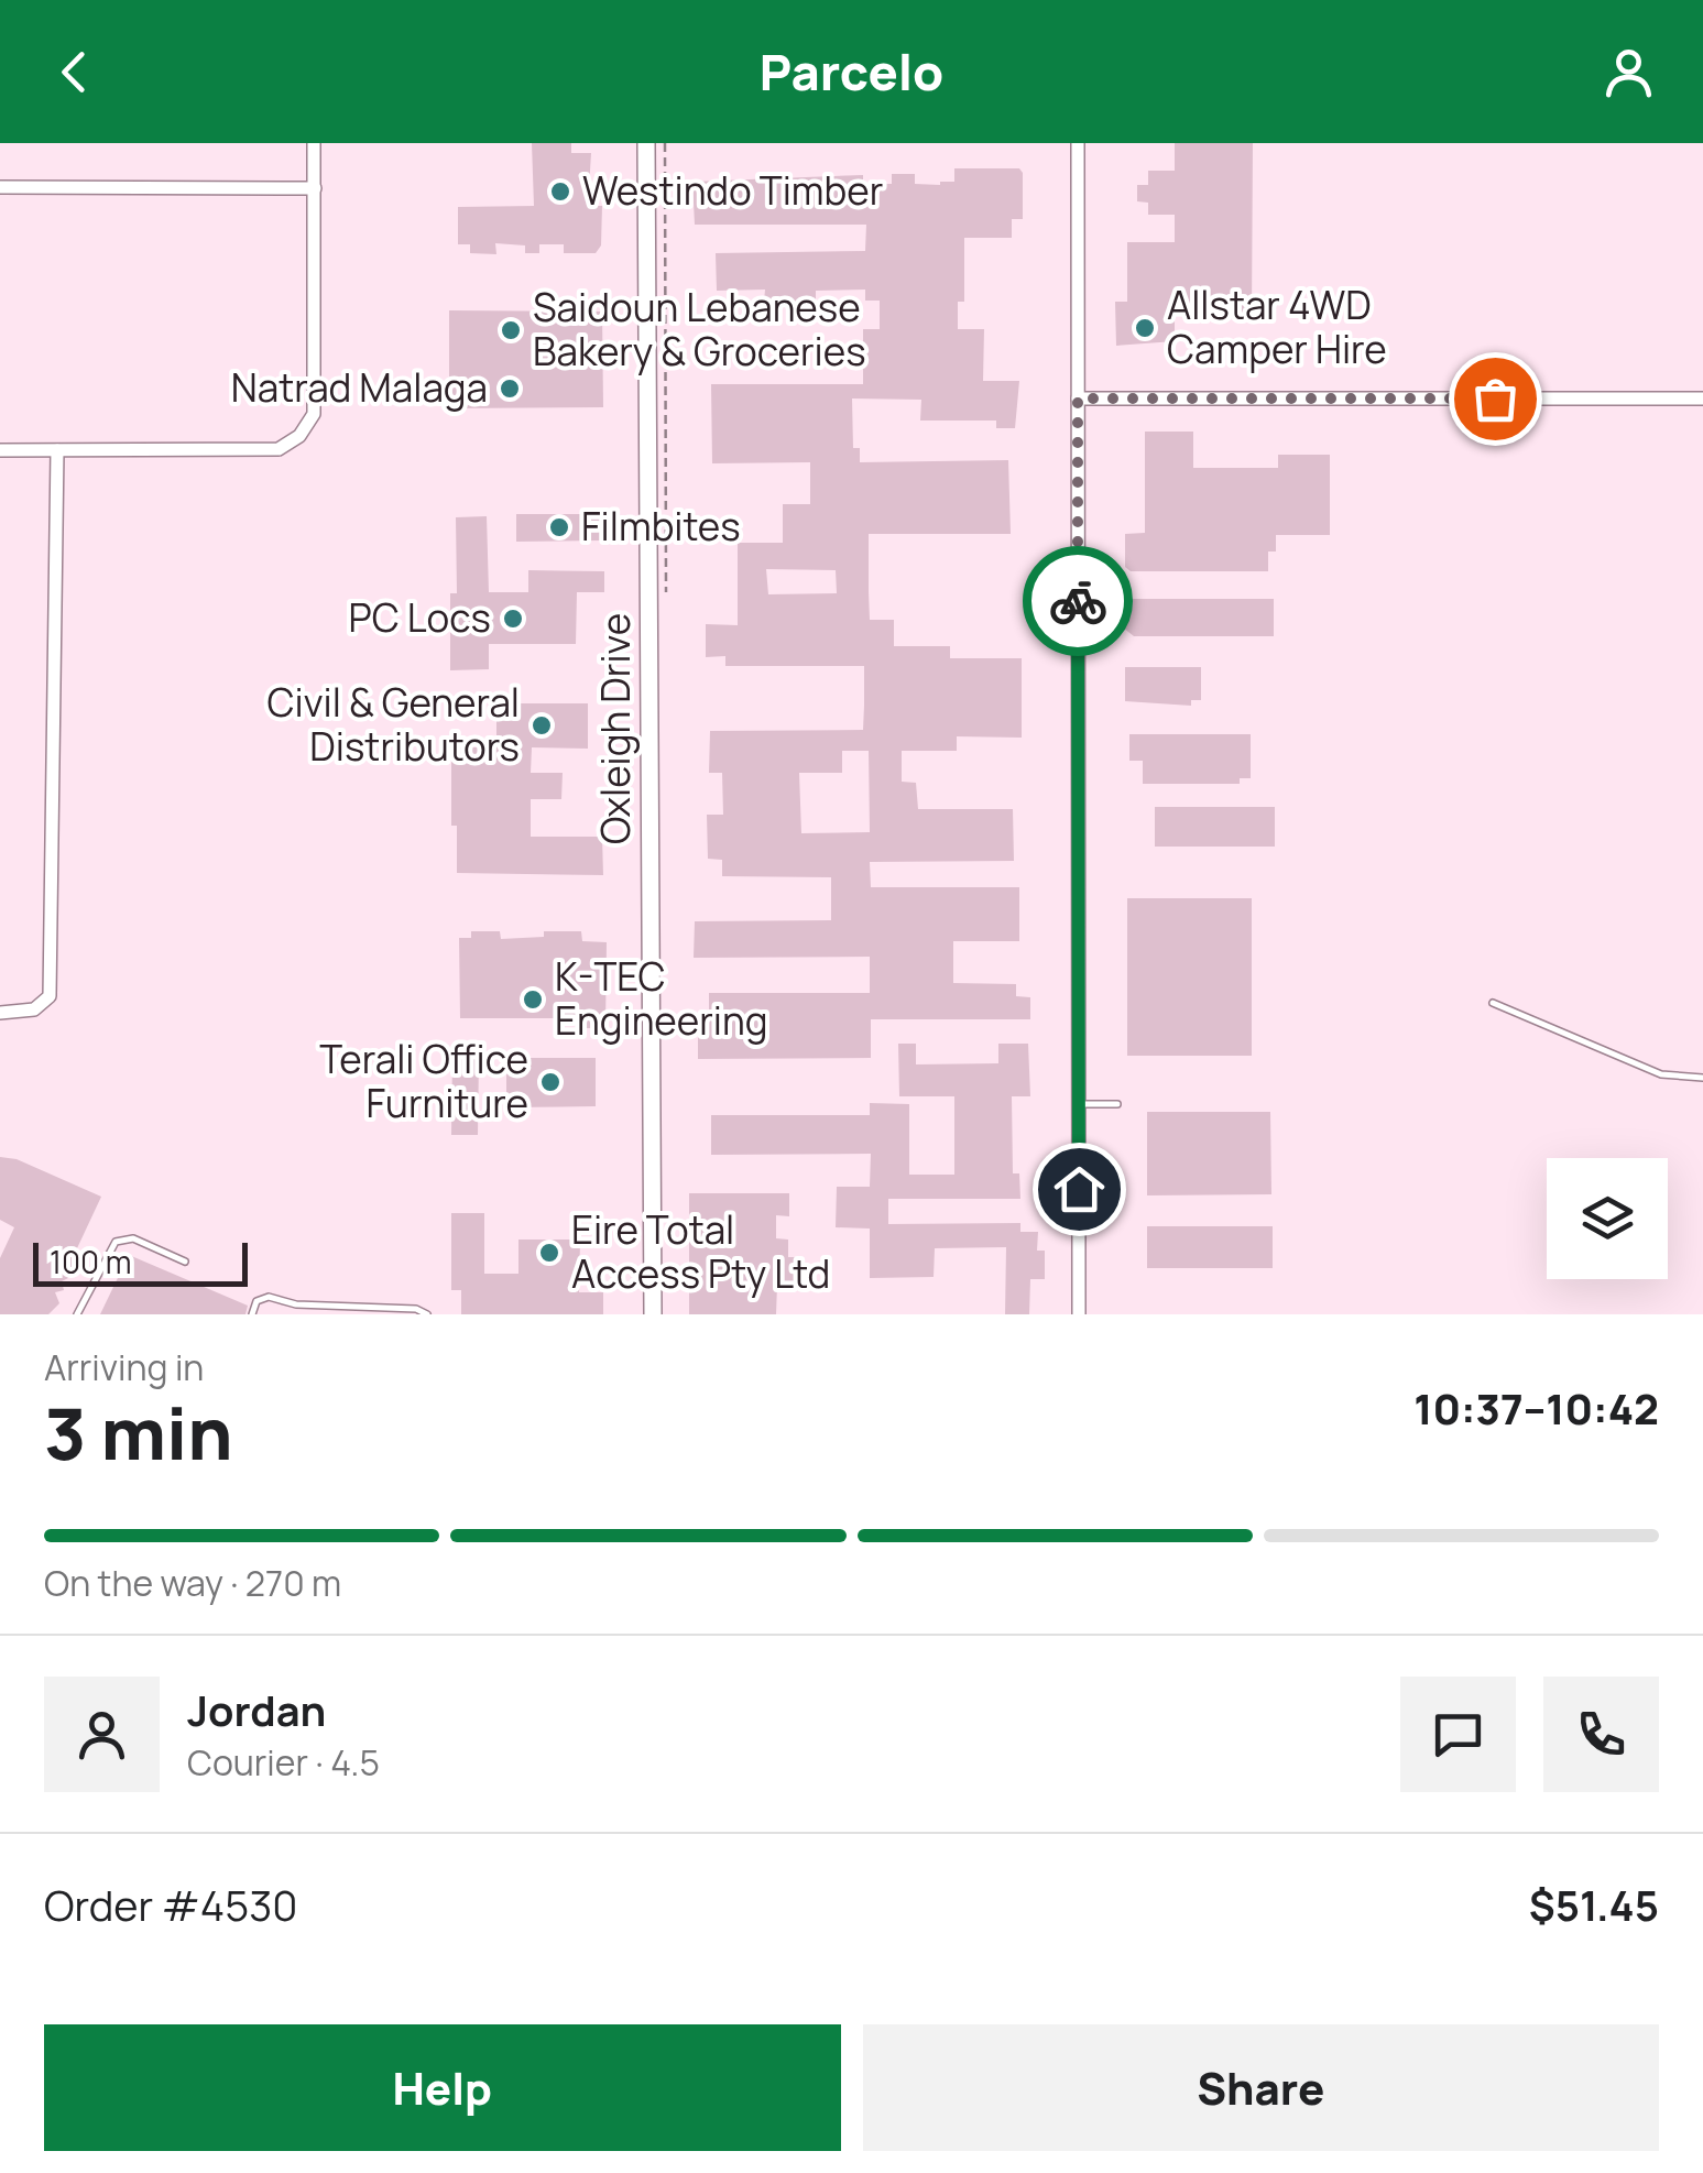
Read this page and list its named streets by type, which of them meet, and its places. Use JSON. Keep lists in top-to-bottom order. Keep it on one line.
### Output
{"streets":{"street":["Oxleigh Drive"]},"places":["Westindo Timber","Allstar 4WD Camper Hire","Saidoun Lebanese Bakery & Groceries","Natrad Malaga","Filmbites","PC Locs","Civil & General Distributors","K-TEC Engineering","Terali Office Furniture","Eire Total Access Pty Ltd"],"scale_bar":"100 m","page":{"header":"Parcelo","scale":"100 m","heading":["3 min","Arriving in","10:37–10:42"],"panel":["Jordan","Courier · 4.5","Order #4530","$51.45"],"bar":"On the way · 270 m","buttons":["Help","Share"]}}
